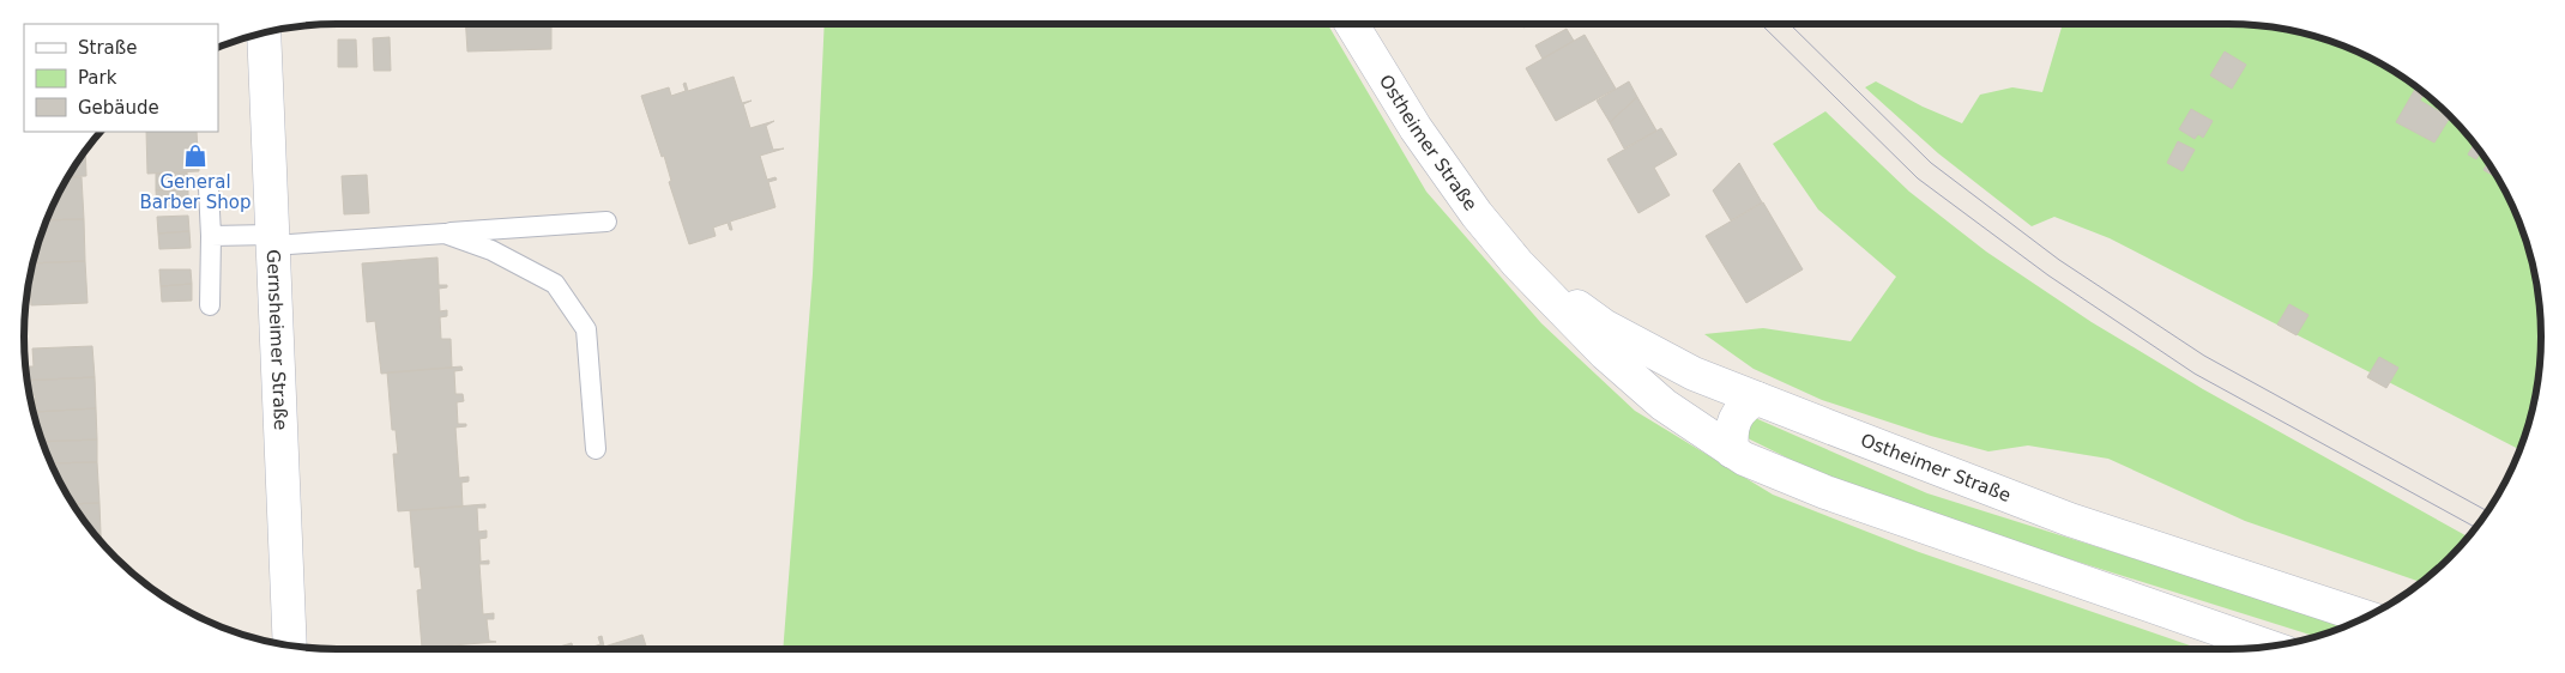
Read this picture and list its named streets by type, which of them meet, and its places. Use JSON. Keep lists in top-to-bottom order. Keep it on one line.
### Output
{"streets":{"main road":["Ostheimer Straße","Gernsheimer Straße"]},"places":{"shop":["General Barber Shop"]},"legend":["Straße","Park","Gebäude"]}
